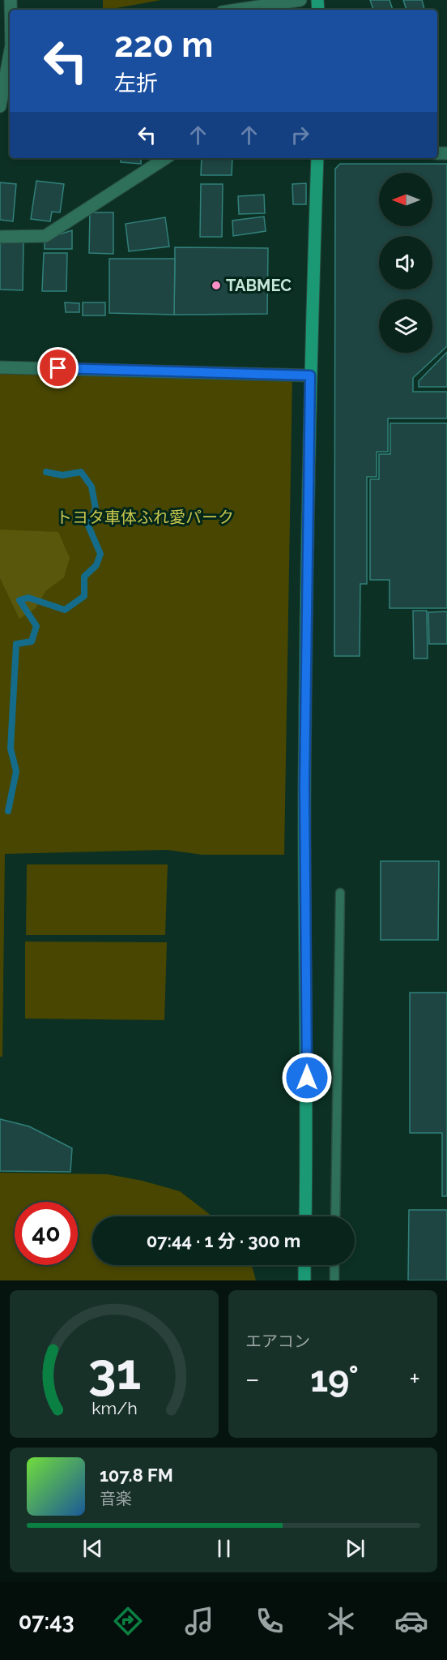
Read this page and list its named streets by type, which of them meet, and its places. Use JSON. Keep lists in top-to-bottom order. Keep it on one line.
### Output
{"parks":["トヨタ車体ふれ愛パーク"],"places":["TABMEC"],"north":"left","page":{"turn":["220 m","左折"],"limit":"40","trip":"07:44 · 1 分 · 300 m","tile":"エアコン","heat":["−","19°","+"],"song":["107.8 FM","音楽"],"tabs":"07:43","gauge":["31","km/h"]}}
